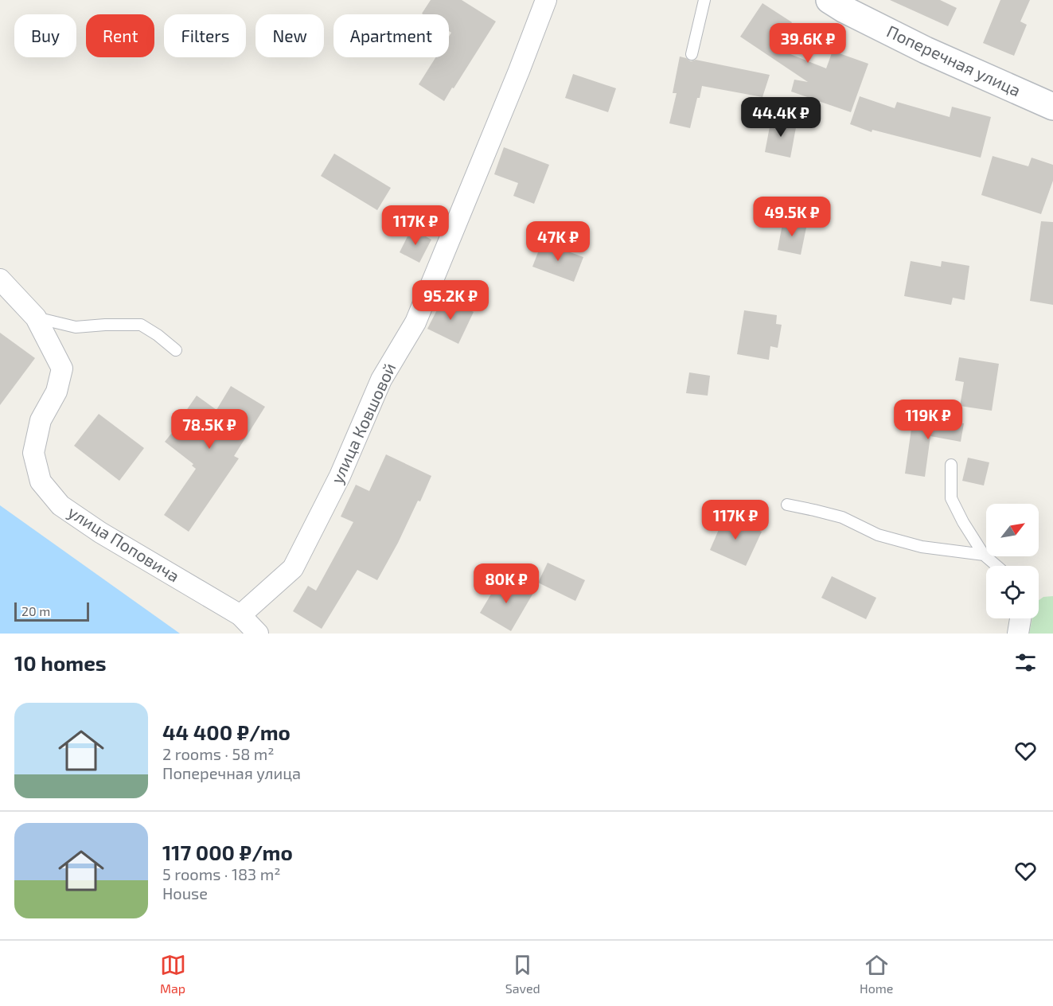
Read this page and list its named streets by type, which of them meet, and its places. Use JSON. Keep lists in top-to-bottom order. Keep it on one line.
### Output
{"streets":{"main road":["Поперечная улица"],"street":["улица Ковшовой","улица Поповича"]},"crossings":[["улица Ковшовой","улица Поповича"]],"scale_bar":"20 m","north":"top right","page":{"chip":["Buy","Rent","Filters","New","Apartment"],"price":["39.6K ₽","44.4K ₽","49.5K ₽","117K ₽","47K ₽","95.2K ₽","119K ₽","78.5K ₽","117K ₽","80K ₽"],"scale":"20 m","heading":"10 homes","list":[{"name":"44 400 ₽/mo","note":"2 rooms · 58 m² · Поперечная улица"},{"name":"117 000 ₽/mo","note":"5 rooms · 183 m² · House"}],"tabs":["Map","Saved","Home"]}}
